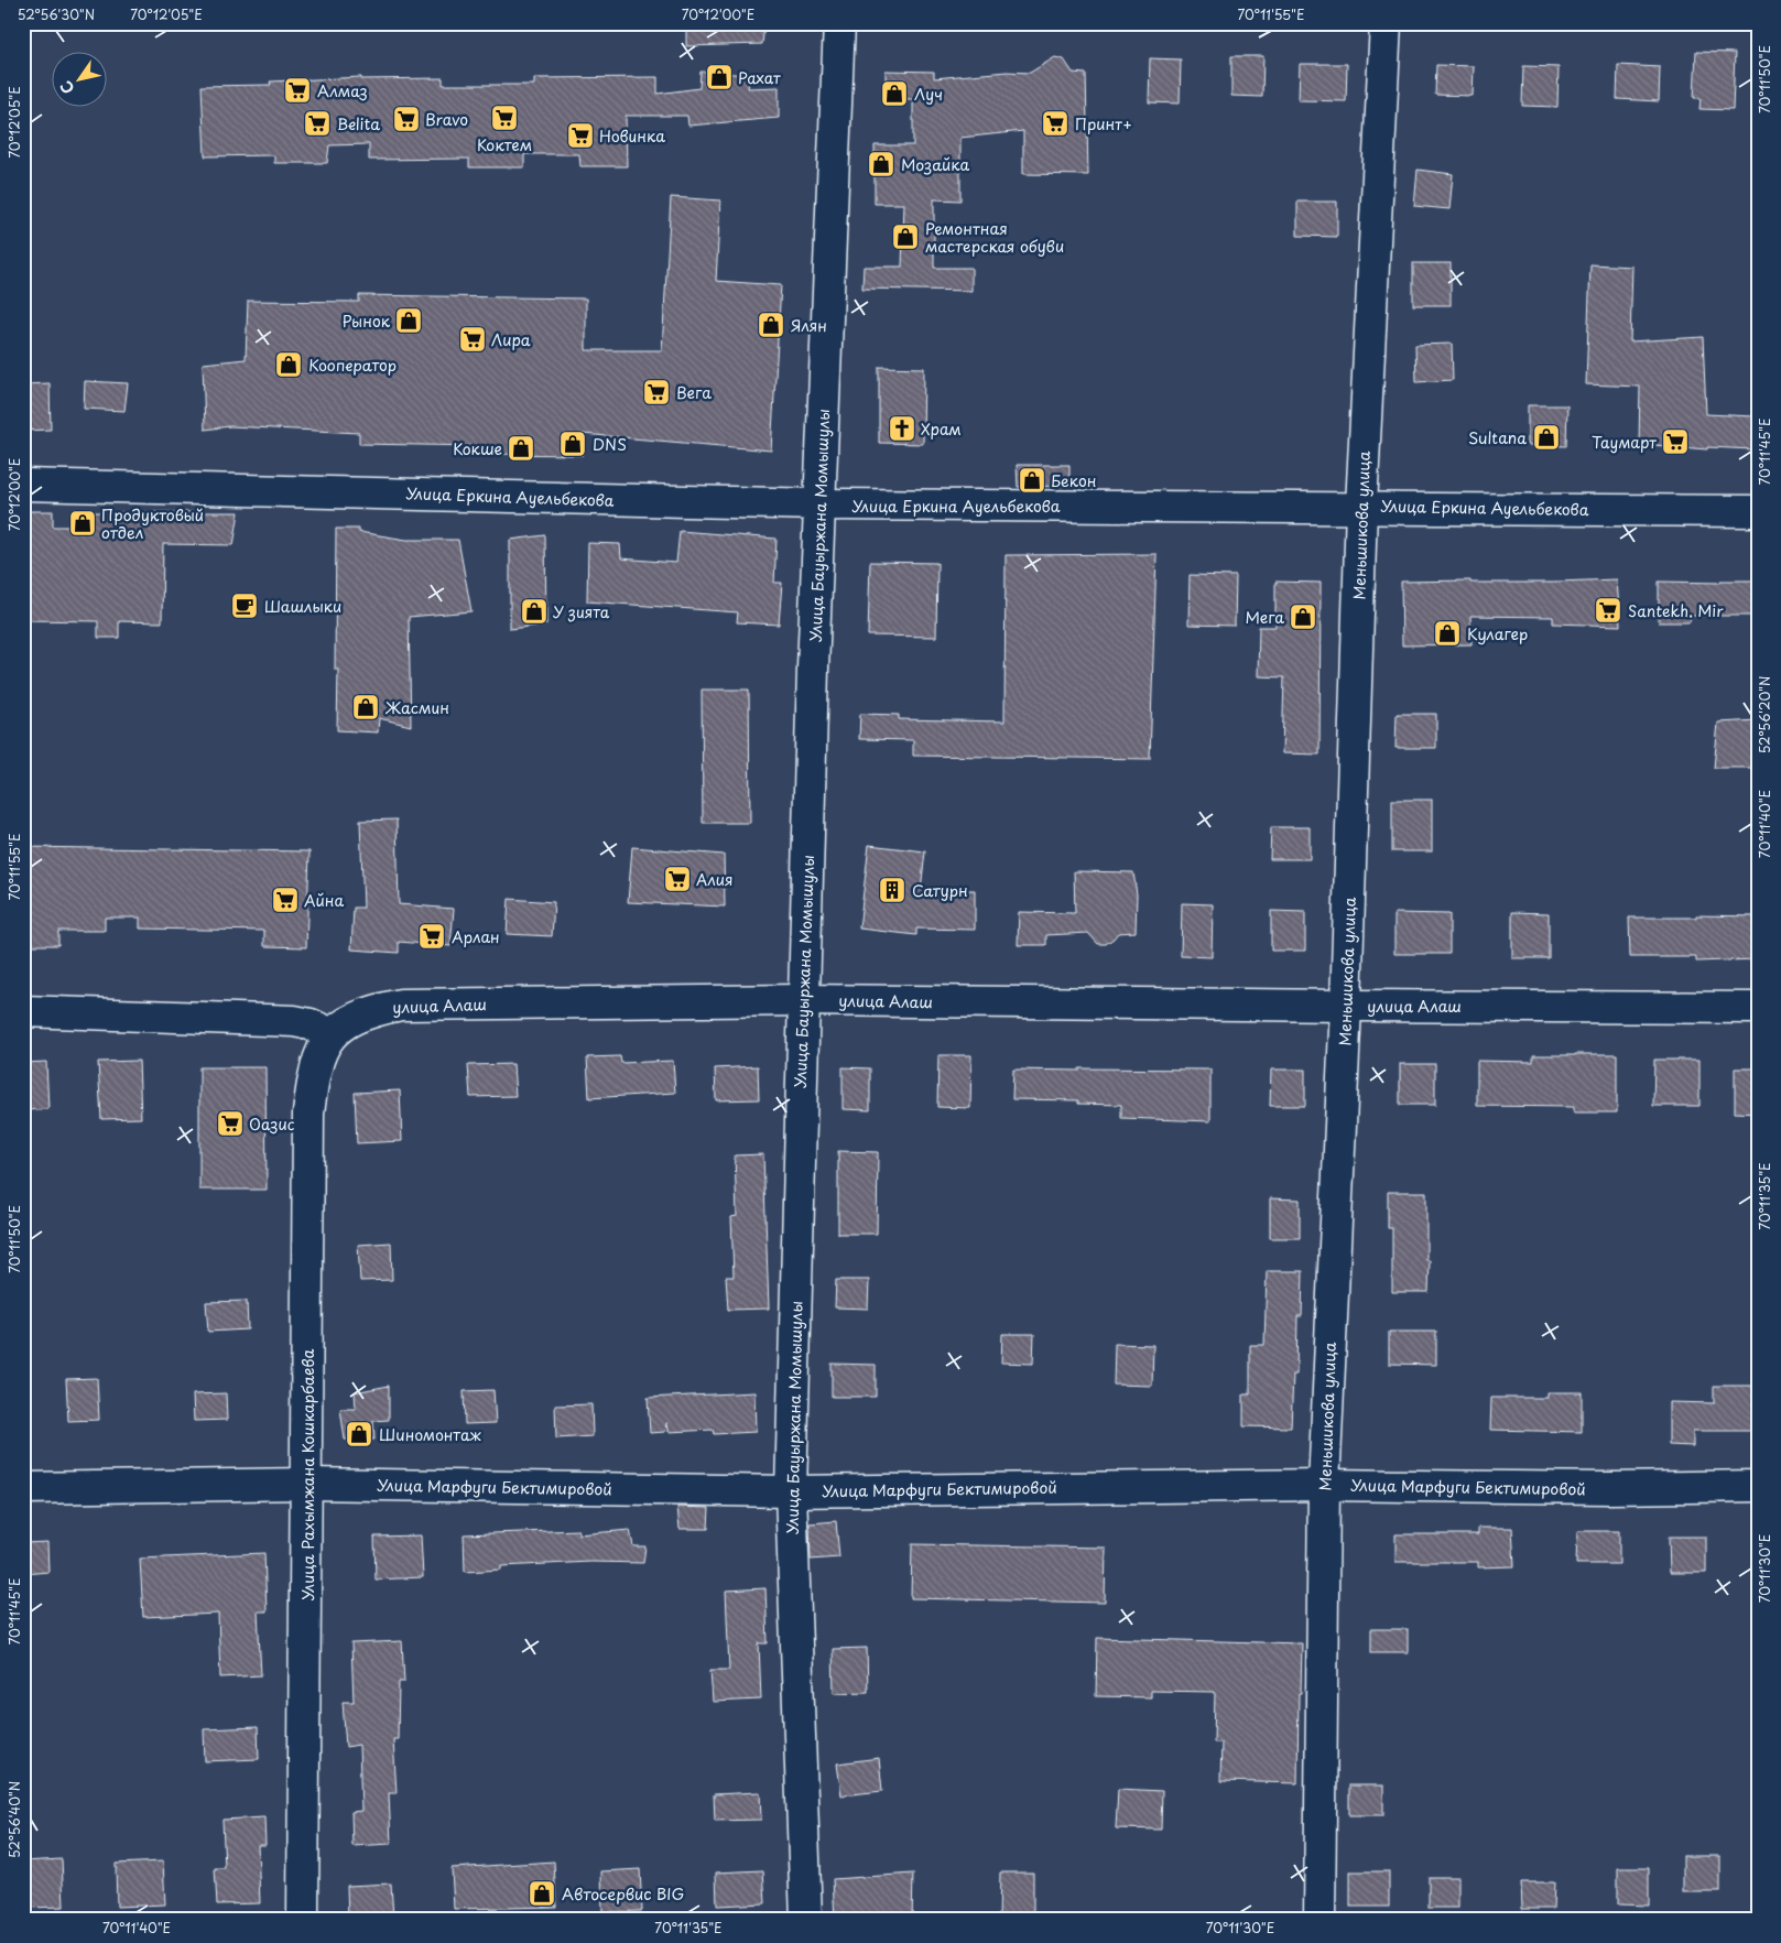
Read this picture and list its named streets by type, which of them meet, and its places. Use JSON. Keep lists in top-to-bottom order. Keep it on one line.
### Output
{"streets":{"street":["Улица Еркина Ауельбекова","Улица Бауыржана Момышулы","Меньшикова улица","улица Алаш","Улица Рахымжана Кошкарбаева","Улица Марфуги Бектимировой"]},"crossings":[["Улица Еркина Ауельбекова","Улица Бауыржана Момышулы"],["Улица Еркина Ауельбекова","Меньшикова улица"],["Улица Бауыржана Момышулы","улица Алаш"],["Улица Бауыржана Момышулы","Улица Марфуги Бектимировой"],["Меньшикова улица","улица Алаш"],["Меньшикова улица","Улица Марфуги Бектимировой"],["улица Алаш","Улица Рахымжана Кошкарбаева"],["Улица Рахымжана Кошкарбаева","Улица Марфуги Бектимировой"]],"places":{"shop":["Рахат","Луч","Мозайка","Ремонтная мастерская обуви","Рынок","Ялян","Кооператор","Sultana","DNS","Кокше","Бекон","Продуктовый отдел","У зията","Мега","Кулагер","Жасмин","Шиномонтаж","Автосервис BIG"],"supermarket":["Алмаз","Коктем","Bravo","Belita","Принт+","Новинка","Лира","Вега","Таумарт","Santekh. Mir","Алия","Айна","Арлан","Оазис"],"church":["Храм"],"cafe":["Шашлыки"],"building":["Сатурн"]},"north":"bottom left","coordinates":["52°56'30\"N","70°12'05\"E","70°12'00\"E","70°11'55\"E","70°11'50\"E","70°11'45\"E","52°56'20\"N","70°11'40\"E","70°11'35\"E","70°11'30\"E","52°56'40\"N"]}
